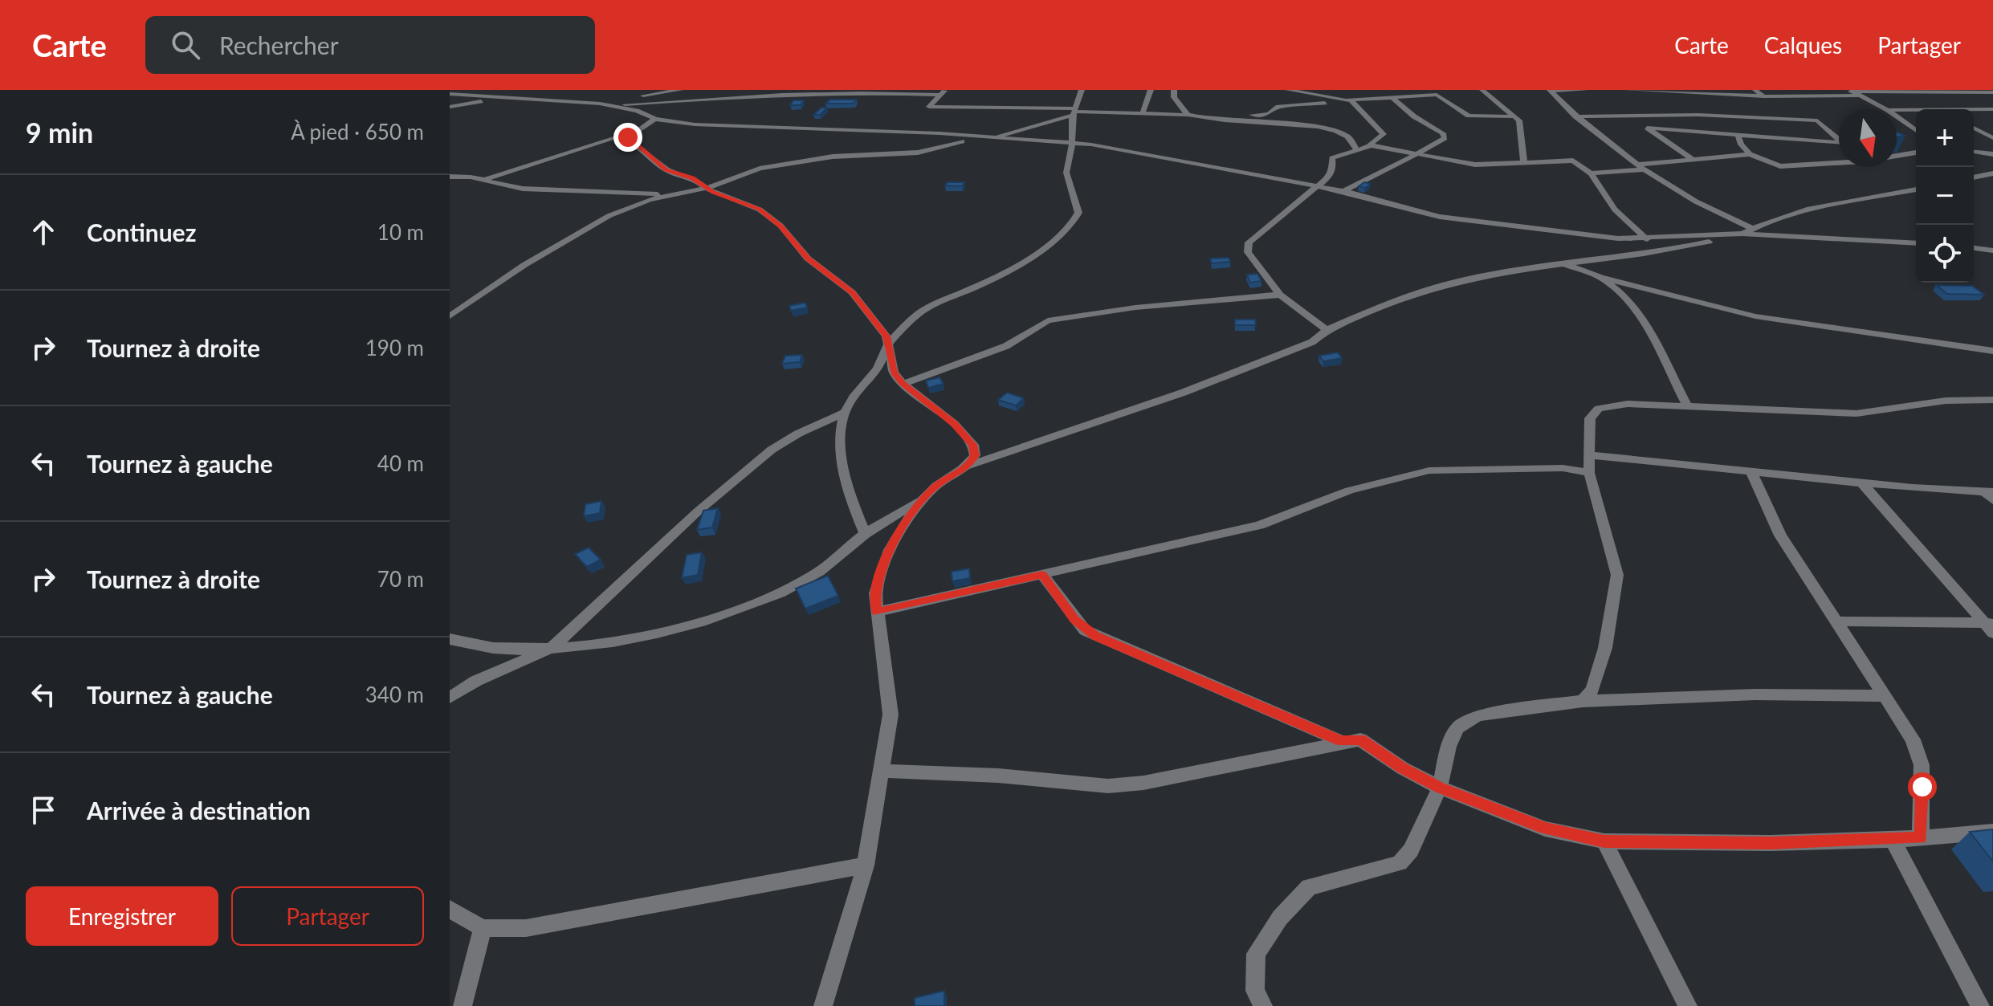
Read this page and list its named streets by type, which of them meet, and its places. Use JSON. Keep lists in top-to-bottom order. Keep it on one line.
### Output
{"north":"bottom","page":{"header":"Carte","search":"Rechercher","nav":["Carte","Calques","Partager"],"heading":["9 min","À pied · 650 m"],"map_buttons":["+","−"],"list":[["Continuez","10 m"],["Tournez à droite","190 m"],["Tournez à gauche","40 m"],["Tournez à droite","70 m"],["Tournez à gauche","340 m"],"Arrivée à destination"],"buttons":["Enregistrer","Partager"]}}
